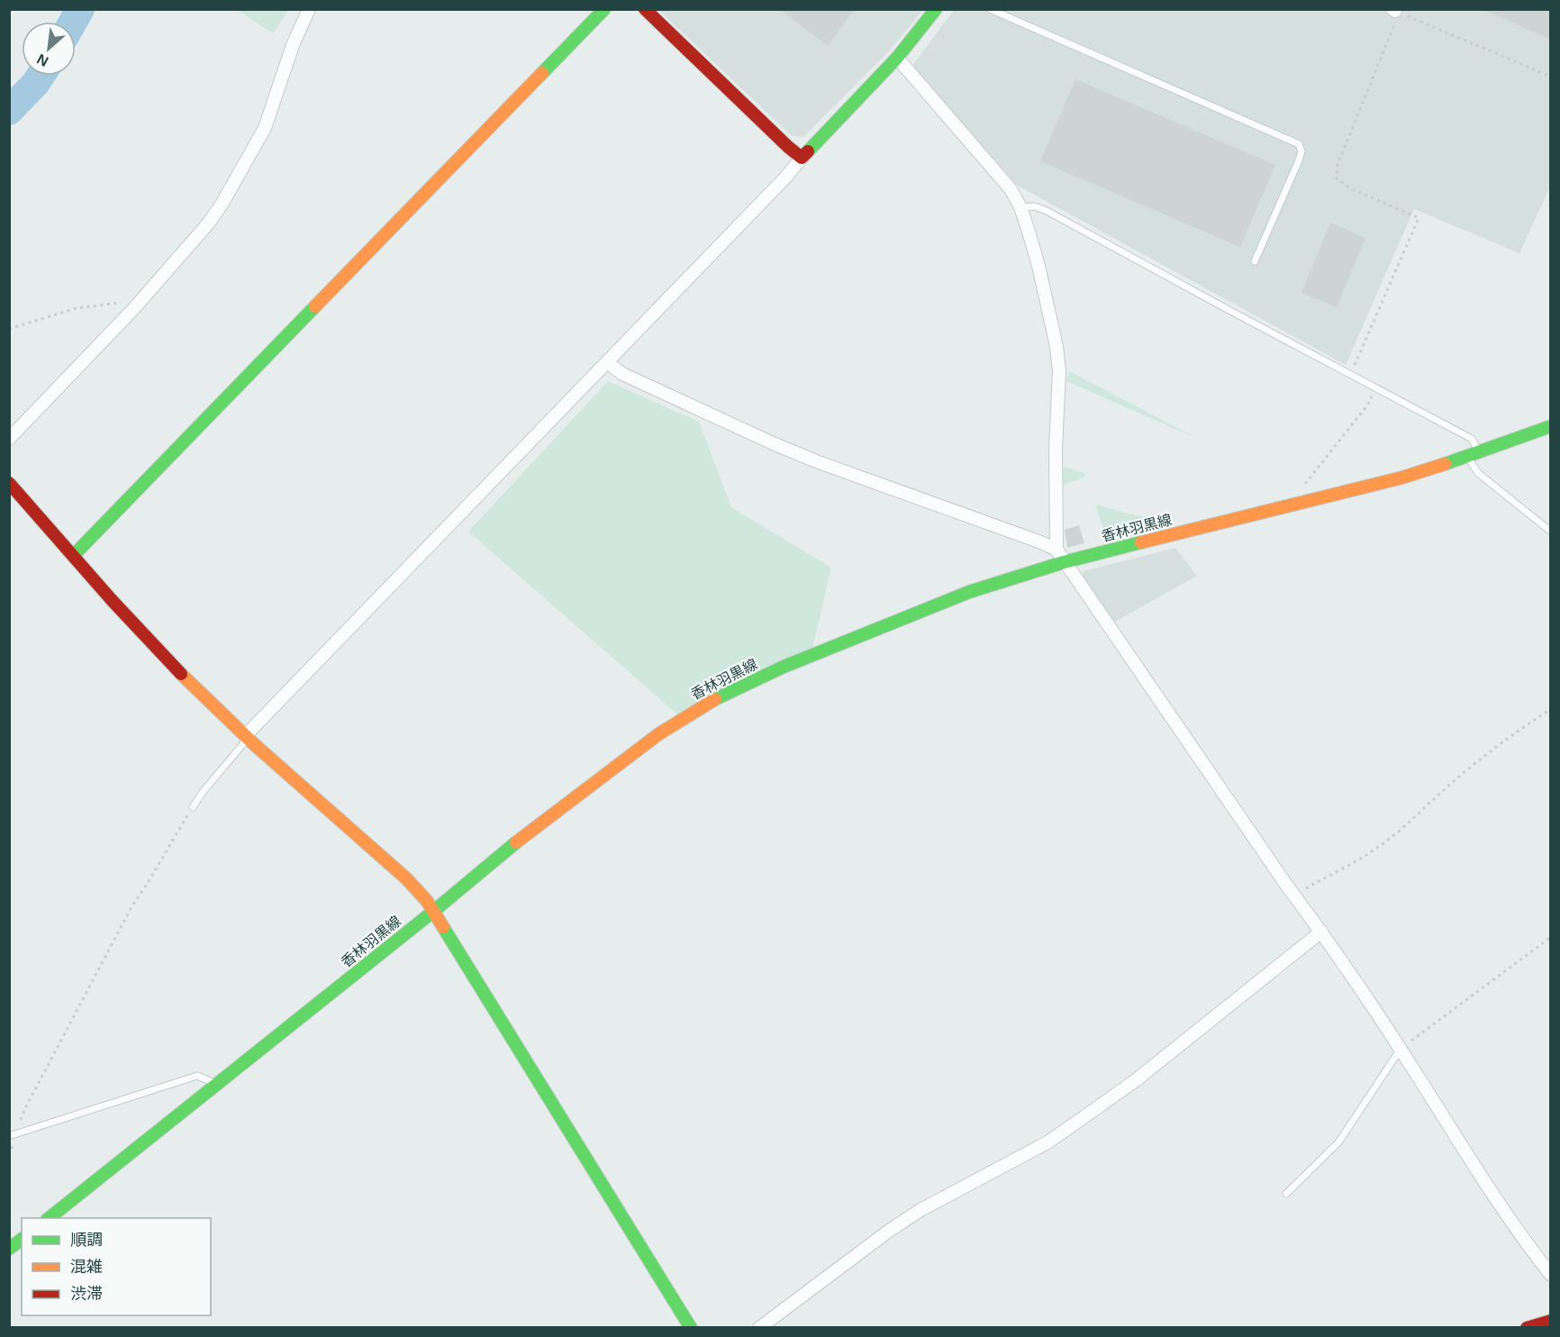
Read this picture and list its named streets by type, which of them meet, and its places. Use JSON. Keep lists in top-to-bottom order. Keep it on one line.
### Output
{"streets":{"street":["香林羽黒線"]},"legend":["順調","混雑","渋滞"],"north":"bottom left"}
